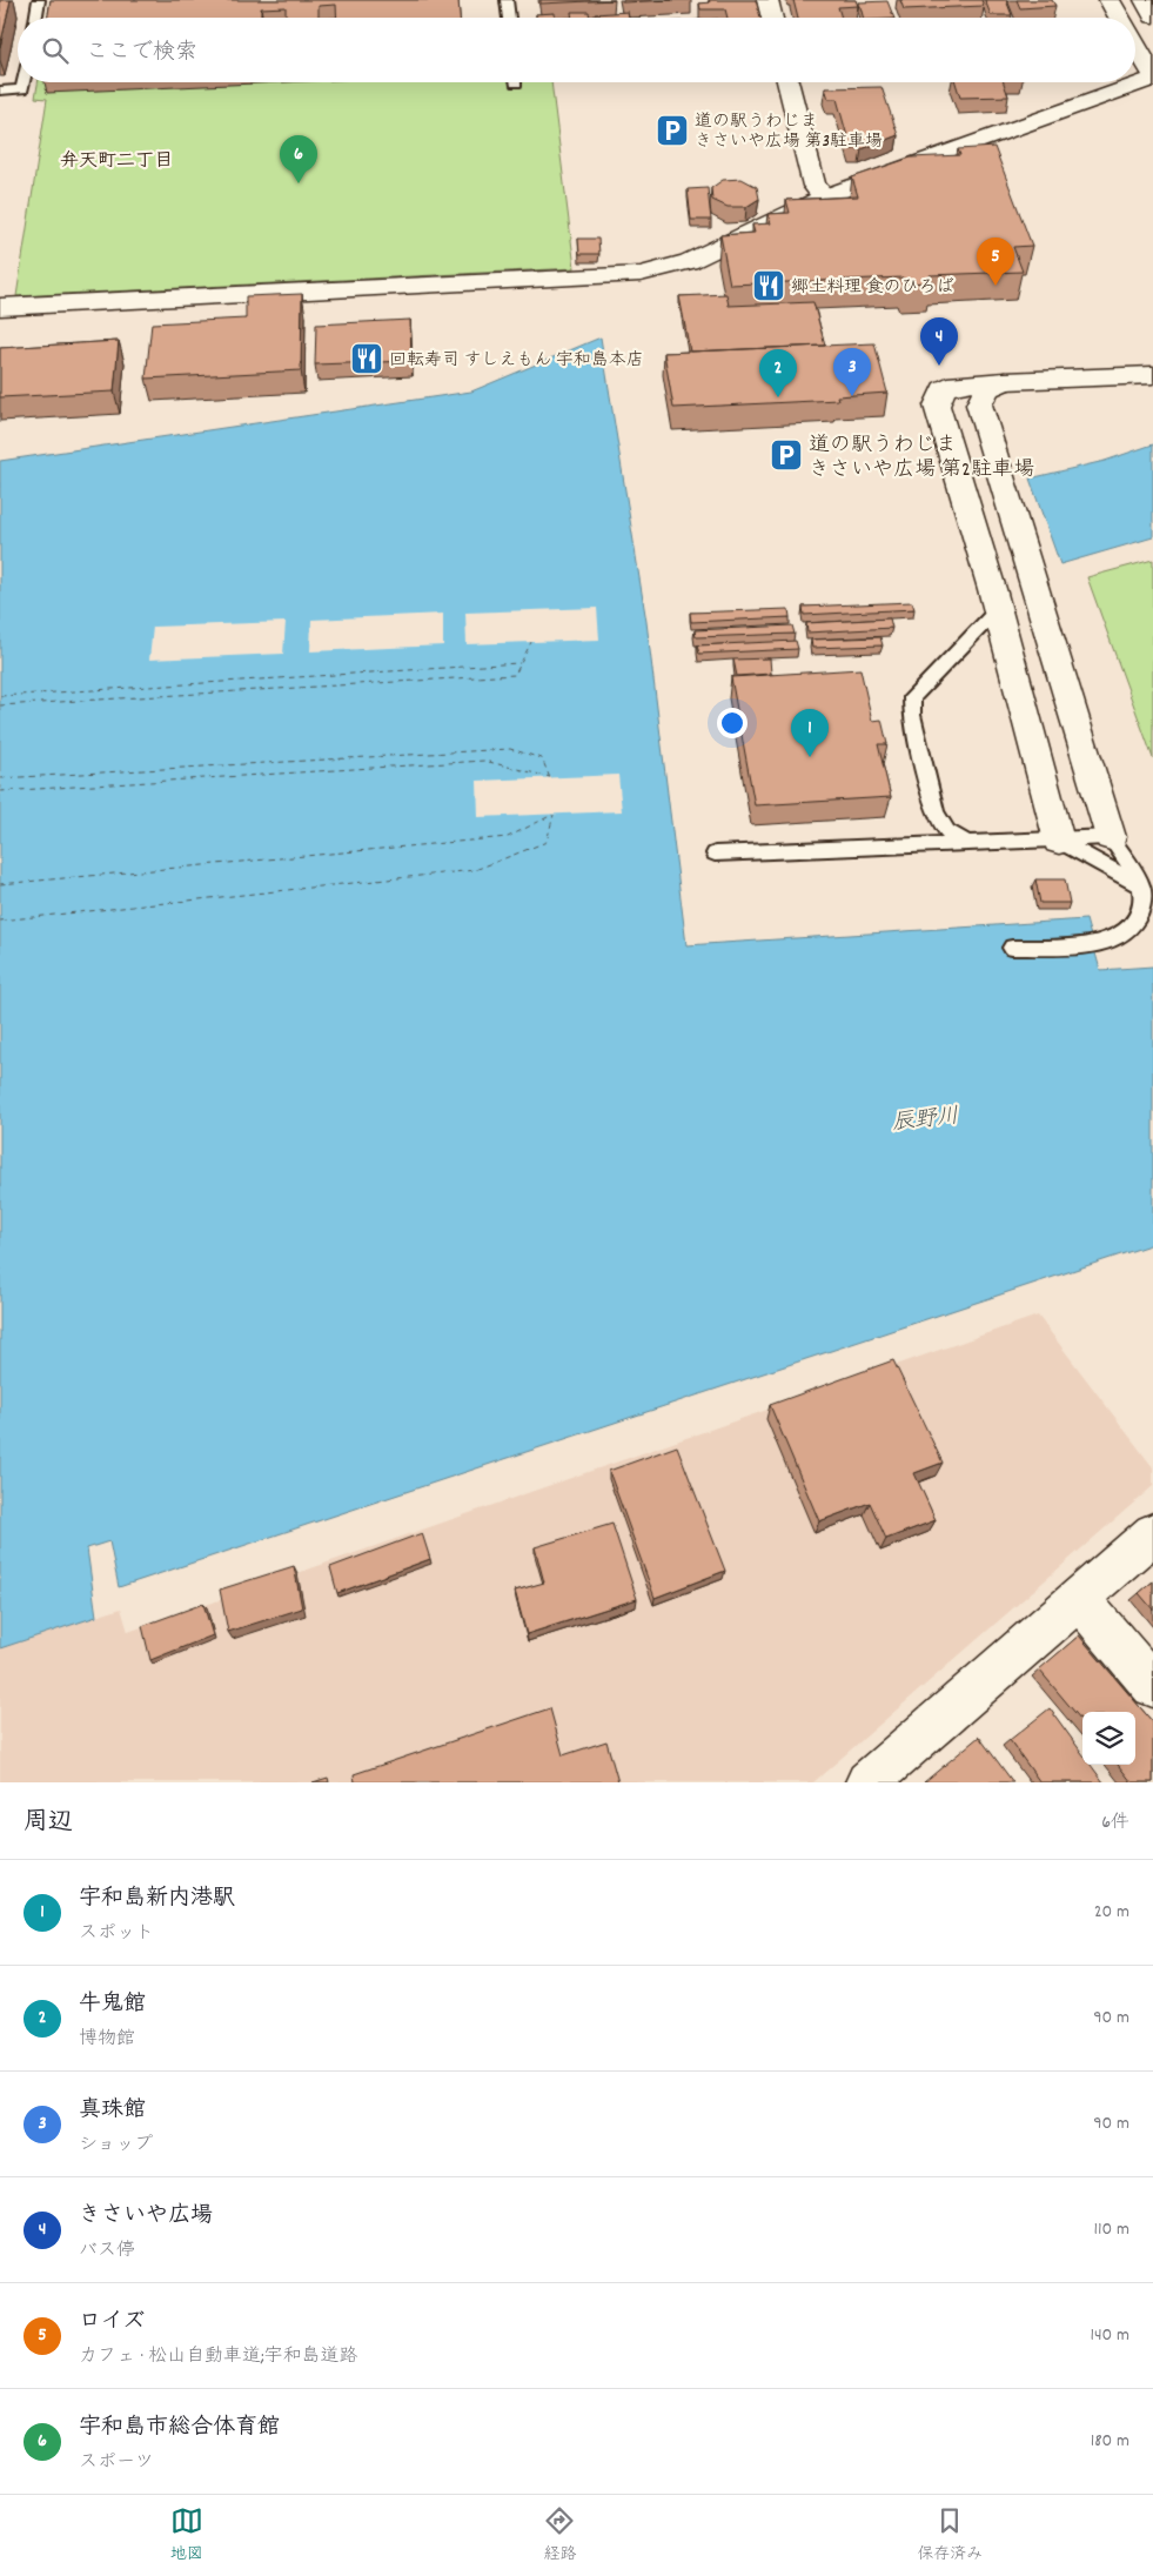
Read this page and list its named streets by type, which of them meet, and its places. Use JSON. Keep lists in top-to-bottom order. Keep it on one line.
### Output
{"districts":["弁天町二丁目"],"water":["辰野川"],"places":{"parking":["道の駅うわじま きさいや広場 第3駐車場","道の駅うわじま きさいや広場 第2駐車場"],"restaurant":["郷土料理 食のひろば","回転寿司 すしえもん 宇和島本店"]},"page":{"search":"ここで検索","pins":["6","5","4","3","2","1"],"heading":["周辺","6件"],"list":[{"mark":"1","name":"宇和島新内港駅","note":"スポット","value":"20 m"},{"mark":"2","name":"牛鬼館","note":"博物館","value":"90 m"},{"mark":"3","name":"真珠館","note":"ショップ","value":"90 m"},{"mark":"4","name":"きさいや広場","note":"バス停","value":"110 m"},{"mark":"5","name":"ロイズ","note":"カフェ · 松山自動車道;宇和島道路","value":"140 m"},{"mark":"6","name":"宇和島市総合体育館","note":"スポーツ","value":"180 m"}],"nav":["地図","経路","保存済み"]}}
